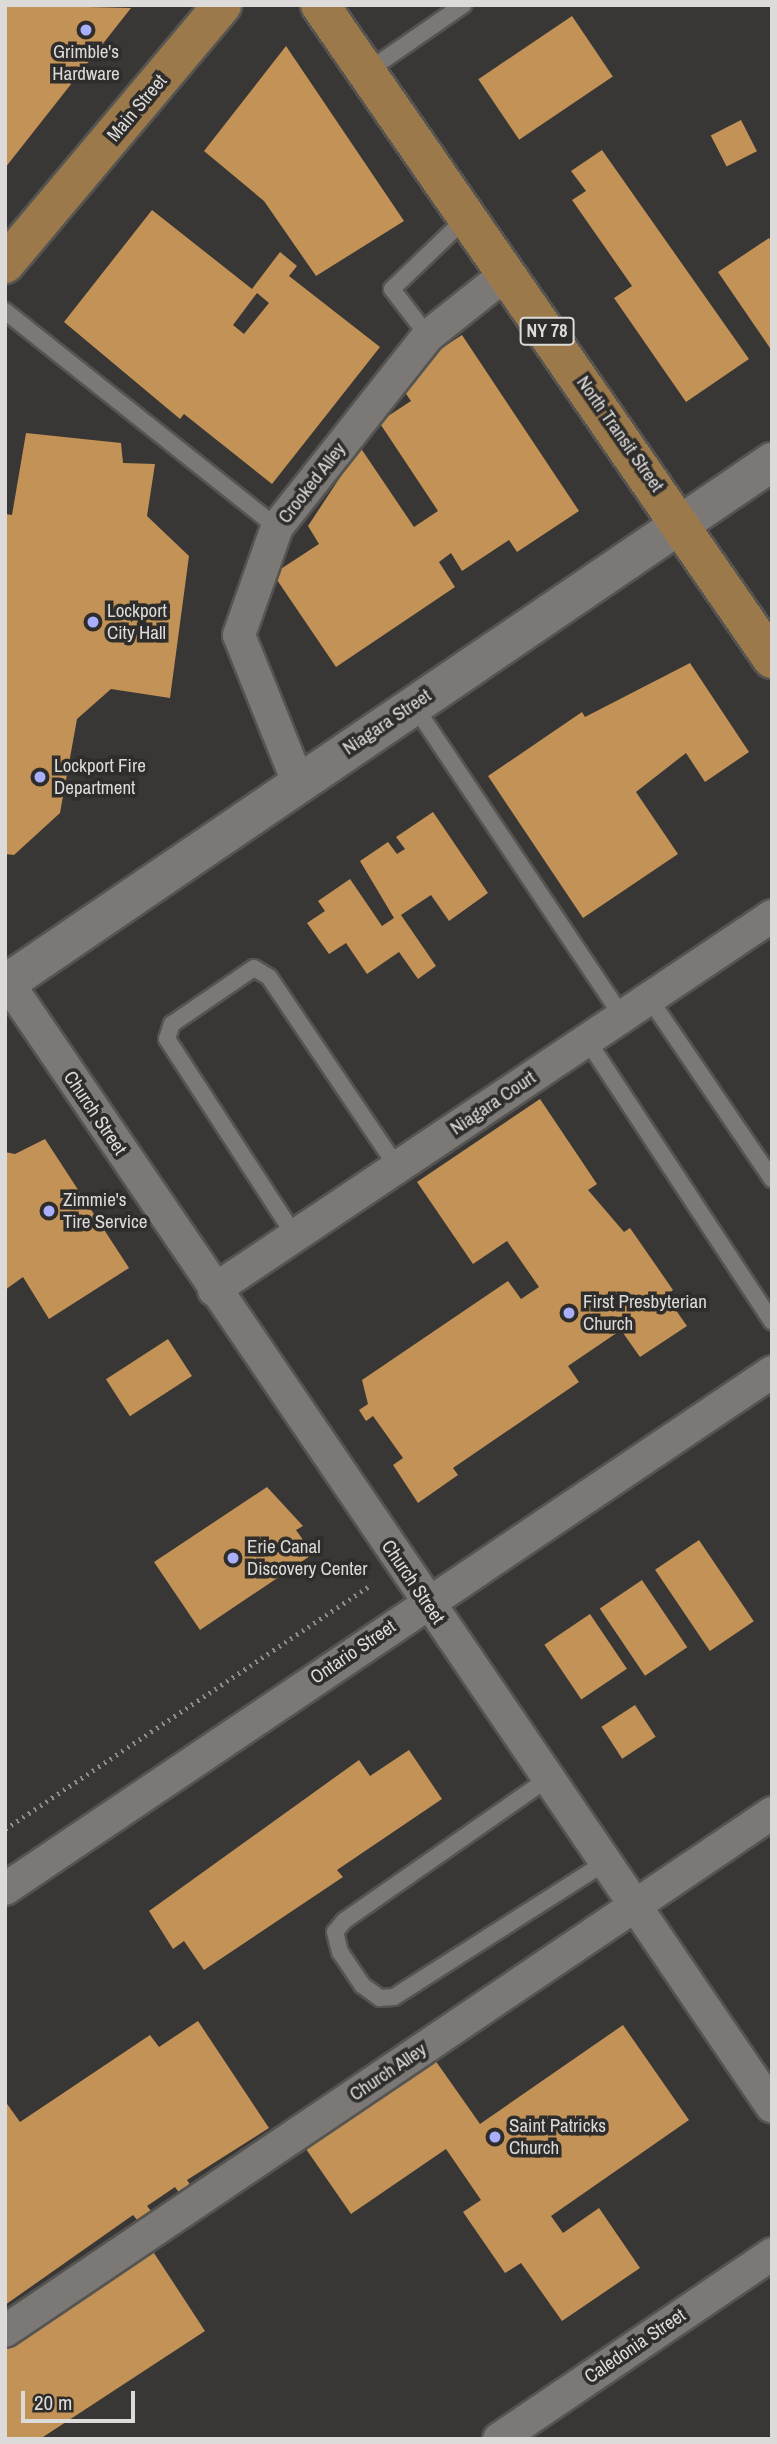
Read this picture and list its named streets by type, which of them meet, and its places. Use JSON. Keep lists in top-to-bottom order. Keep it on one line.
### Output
{"streets":{"main road":["Main Street","NY 78","North Transit Street"],"street":["Crooked Alley","Niagara Street","Niagara Court","Church Street","Ontario Street","Church Alley","Caledonia Street"]},"crossings":[["North Transit Street","Crooked Alley"],["North Transit Street","Niagara Street"],["Crooked Alley","Niagara Street"],["Niagara Street","Church Street"],["Niagara Court","Church Street"],["Church Street","Ontario Street"],["Church Street","Church Alley"]],"places":["Grimble's Hardware","Lockport City Hall","Lockport Fire Department","Zimmie's Tire Service","First Presbyterian Church","Erie Canal Discovery Center","Saint Patricks Church"],"scale_bar":"20 m"}
